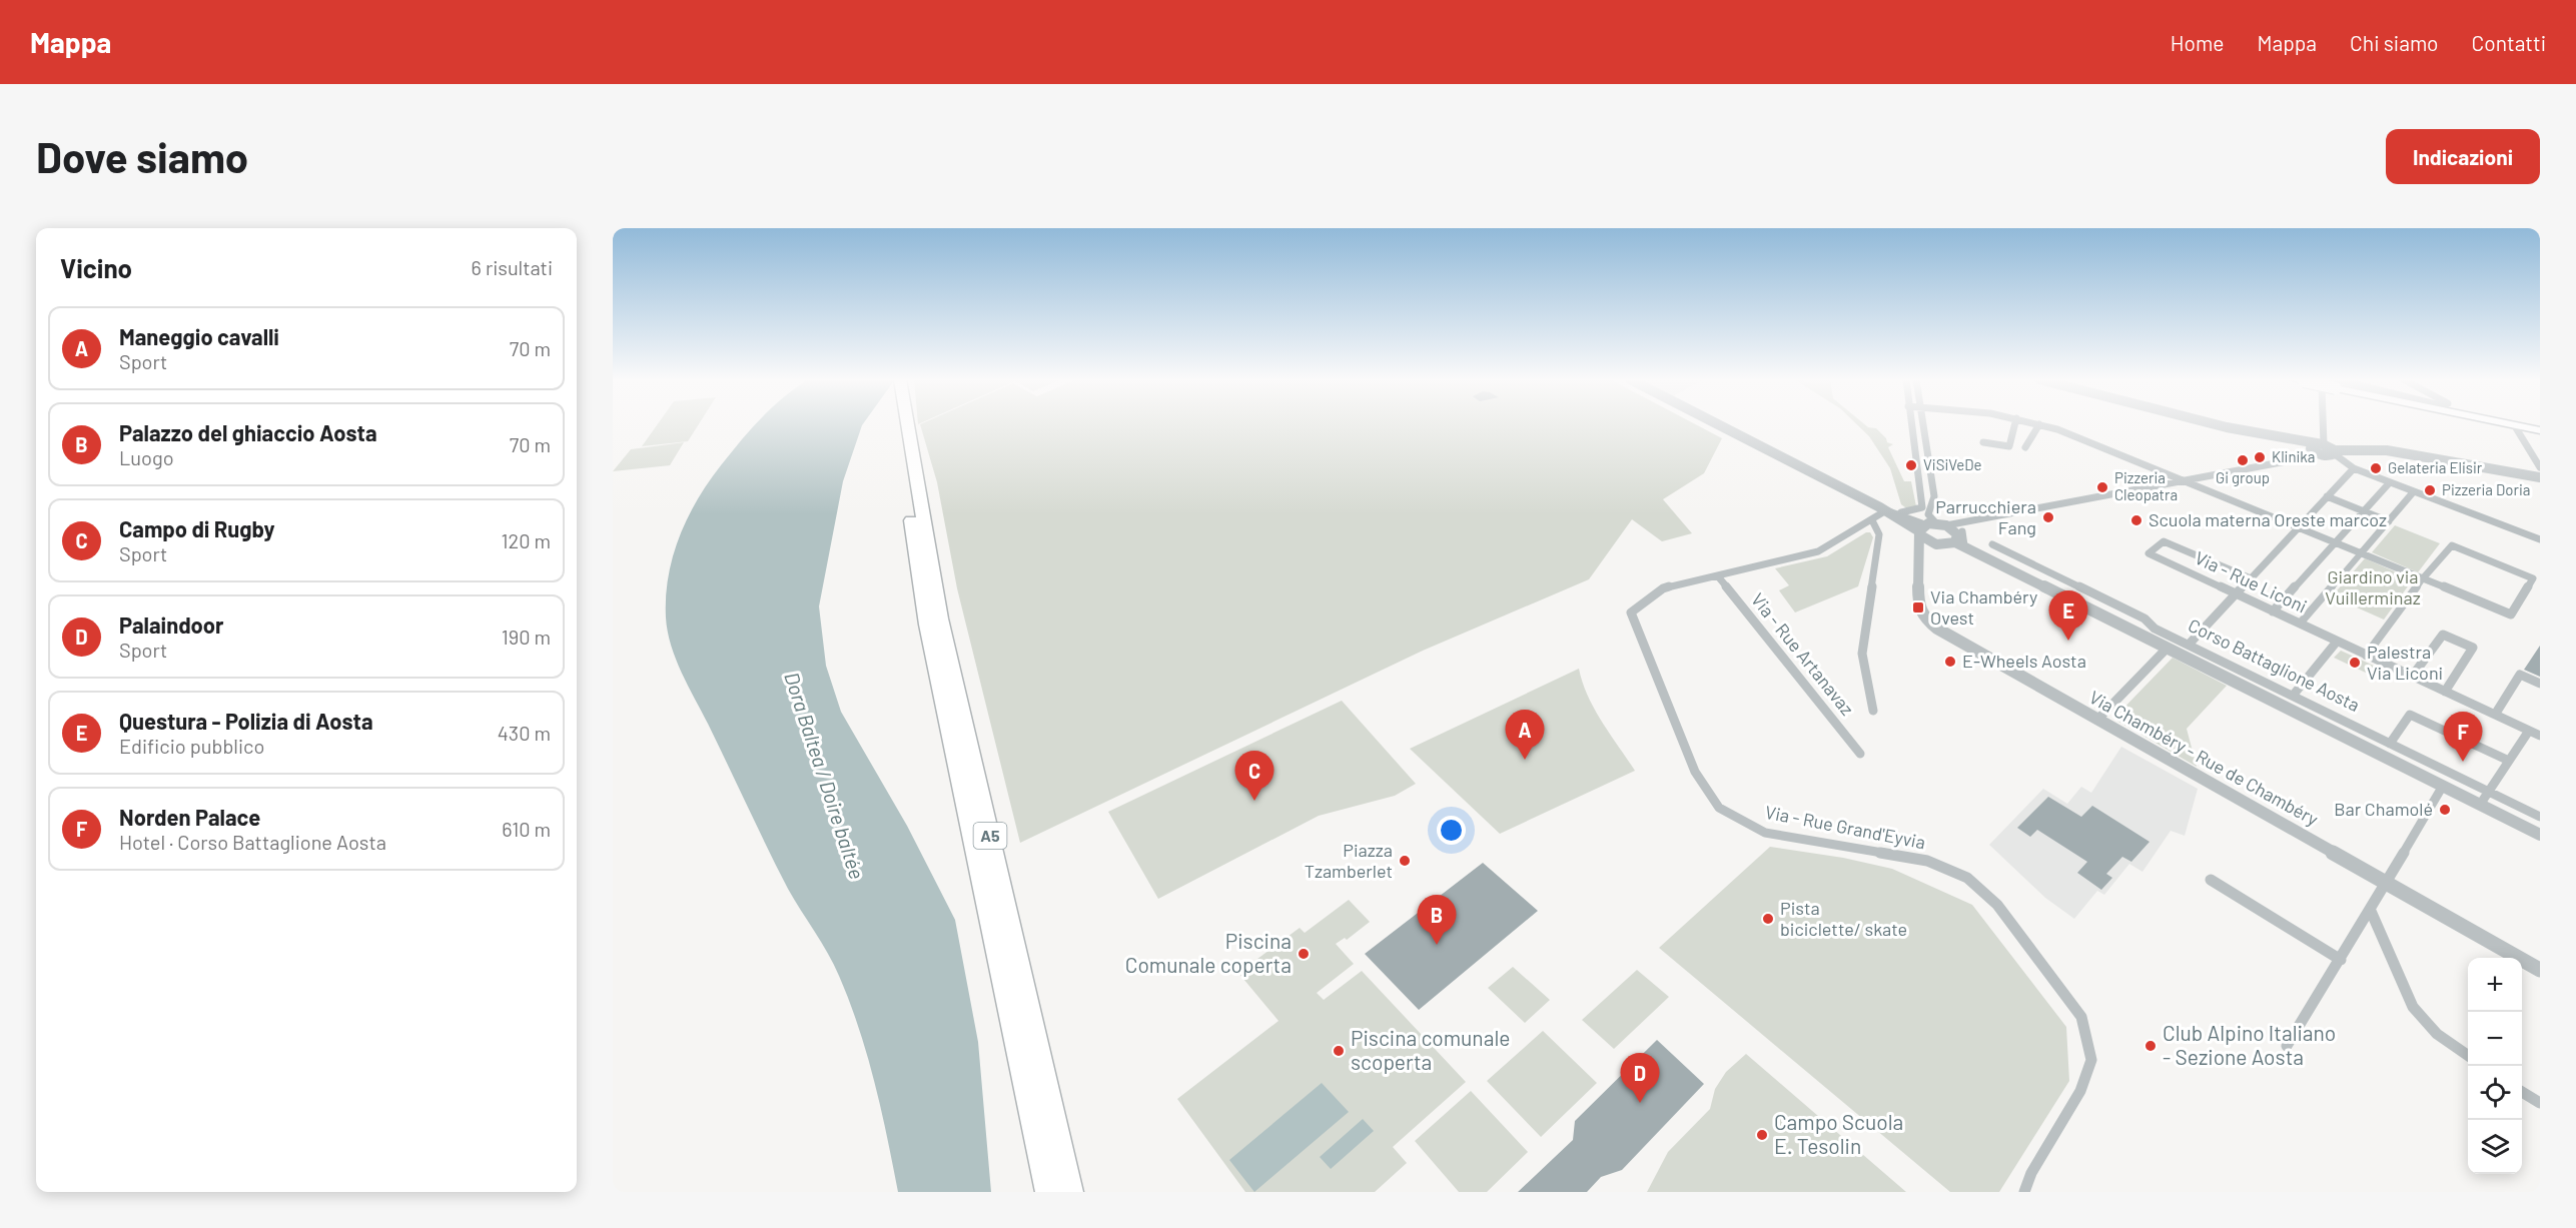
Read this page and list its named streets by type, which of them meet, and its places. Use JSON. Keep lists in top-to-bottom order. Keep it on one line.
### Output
{"streets":{"highway":["A5"],"street":["Via - Rue Liconi","Via - Rue Artanavaz","Corso Battaglione Aosta","Via Chambéry - Rue de Chambéry","Via - Rue Grand'Eyvia"]},"crossings":[["Via - Rue Artanavaz","Via - Rue Grand'Eyvia"]],"water":["Dora Baltea / Doire baltée"],"parks":["Giardino via Vuillerminaz"],"places":{"other":["Klinika","Gi group","ViSiVeDe","Gelateria Elisir","Pizzeria Cleopatra","Pizzeria Doria","Parrucchiera Fang","Scuola materna Oreste marcoz","E-Wheels Aosta","Palestra Via Liconi","Bar Chamolé","Piazza Tzamberlet","Pista biciclette/ skate","Piscina Comunale coperta","Club Alpino Italiano - Sezione Aosta","Piscina comunale scoperta","Campo Scuola E. Tesolin"],"transit":["Via Chambéry Ovest"]},"page":{"header":"Mappa","nav":["Home","Mappa","Chi siamo","Contatti"],"buttons":"Indicazioni","title":"Dove siamo","heading":["Vicino","6 risultati"],"list":[{"mark":"A","name":"Maneggio cavalli","note":"Sport","value":"70 m"},{"mark":"B","name":"Palazzo del ghiaccio Aosta","note":"Luogo","value":"70 m"},{"mark":"C","name":"Campo di Rugby","note":"Sport","value":"120 m"},{"mark":"D","name":"Palaindoor","note":"Sport","value":"190 m"},{"mark":"E","name":"Questura - Polizia di Aosta","note":"Edificio pubblico","value":"430 m"},{"mark":"F","name":"Norden Palace","note":"Hotel · Corso Battaglione Aosta","value":"610 m"}],"pins":["E","A","F","C","B","D"],"map_buttons":["+","−"]}}
